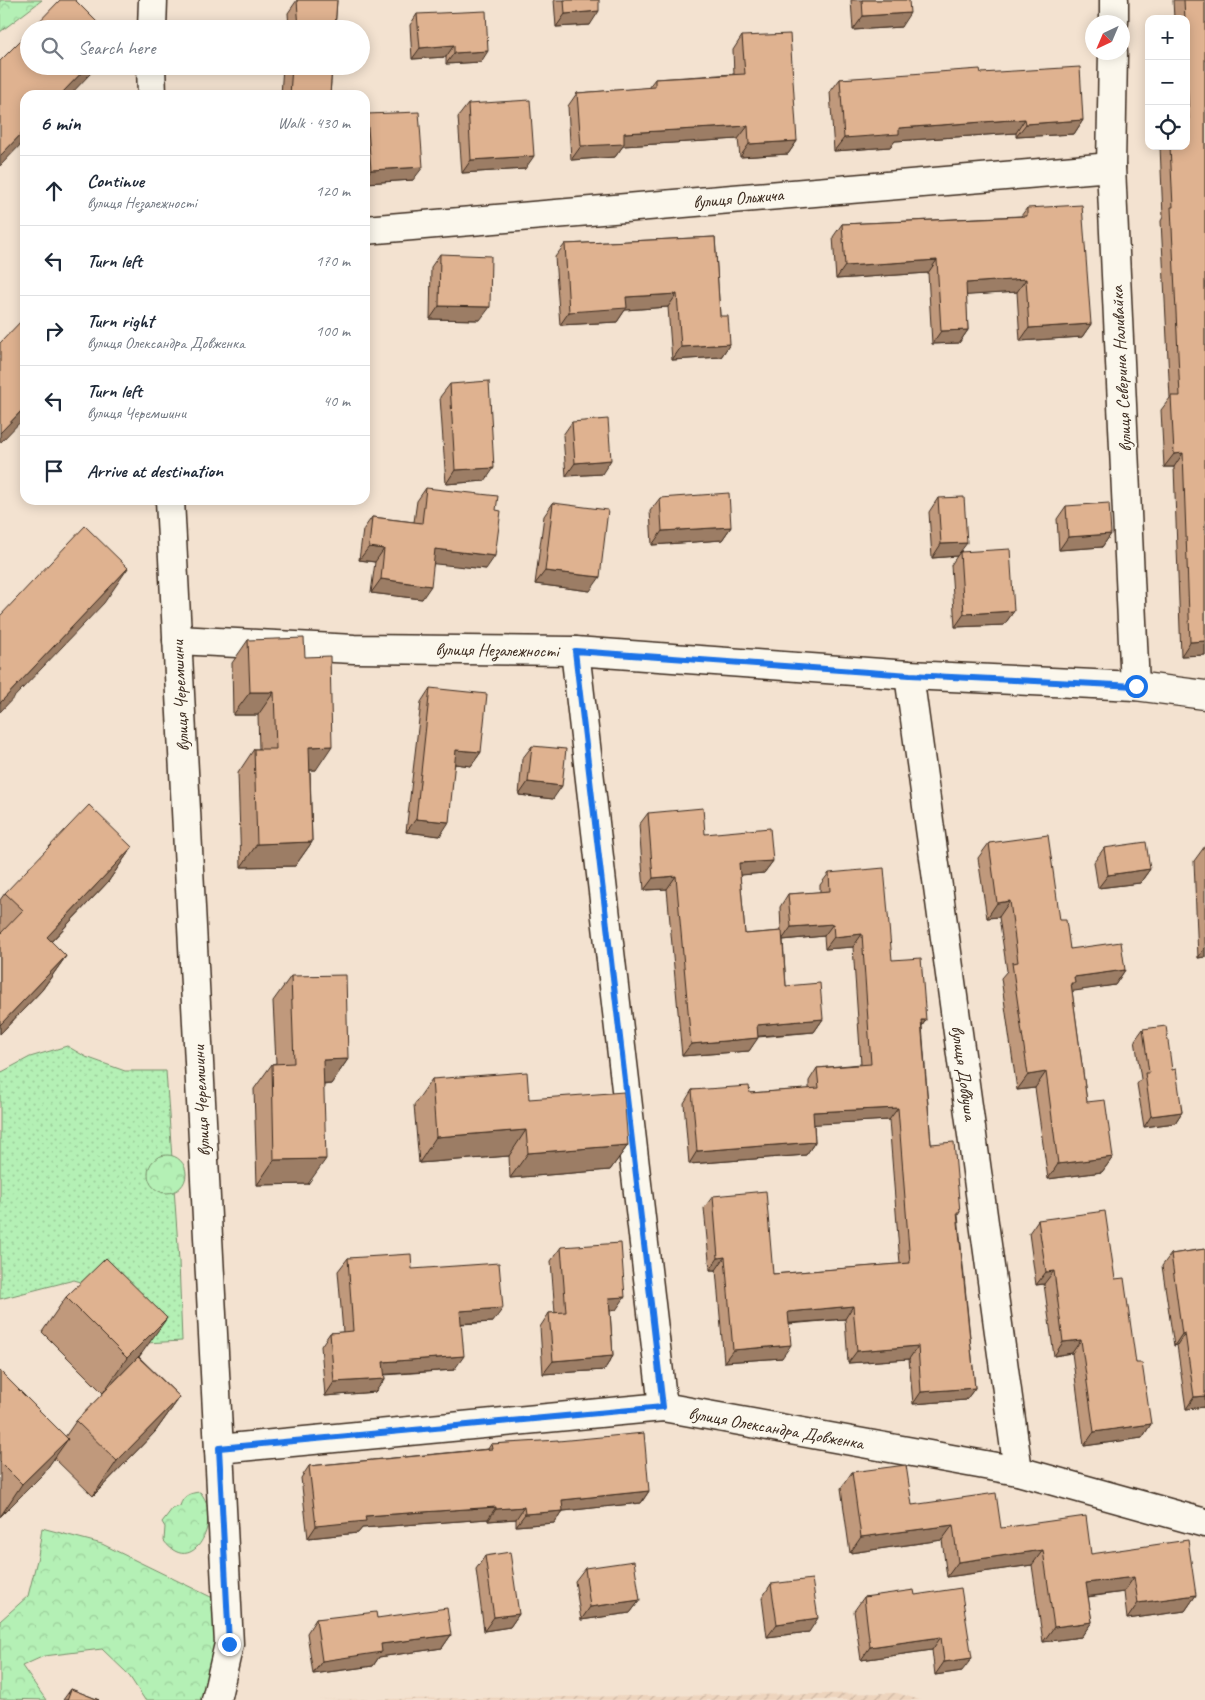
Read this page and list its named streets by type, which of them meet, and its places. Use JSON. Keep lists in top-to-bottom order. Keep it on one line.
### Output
{"streets":{"street":["вулиця Ольжича","вулиця Северина Наливайка","вулиця Незалежності","вулиця Черемшини","вулиця Довбуша","вулиця Олександра Довженка"]},"crossings":[["вулиця Ольжича","вулиця Северина Наливайка"],["вулиця Северина Наливайка","вулиця Незалежності"],["вулиця Незалежності","вулиця Черемшини"],["вулиця Незалежності","вулиця Довбуша"],["вулиця Черемшини","вулиця Олександра Довженка"],["вулиця Довбуша","вулиця Олександра Довженка"]],"north":"bottom left","page":{"map_buttons":["+","−"],"search":"Search here","heading":["6 min","Walk · 430 m"],"list":[["Continue","вулиця Незалежності","120 m"],["Turn left","170 m"],["Turn right","вулиця Олександра Довженка","100 m"],["Turn left","вулиця Черемшини","40 m"],"Arrive at destination"]}}
